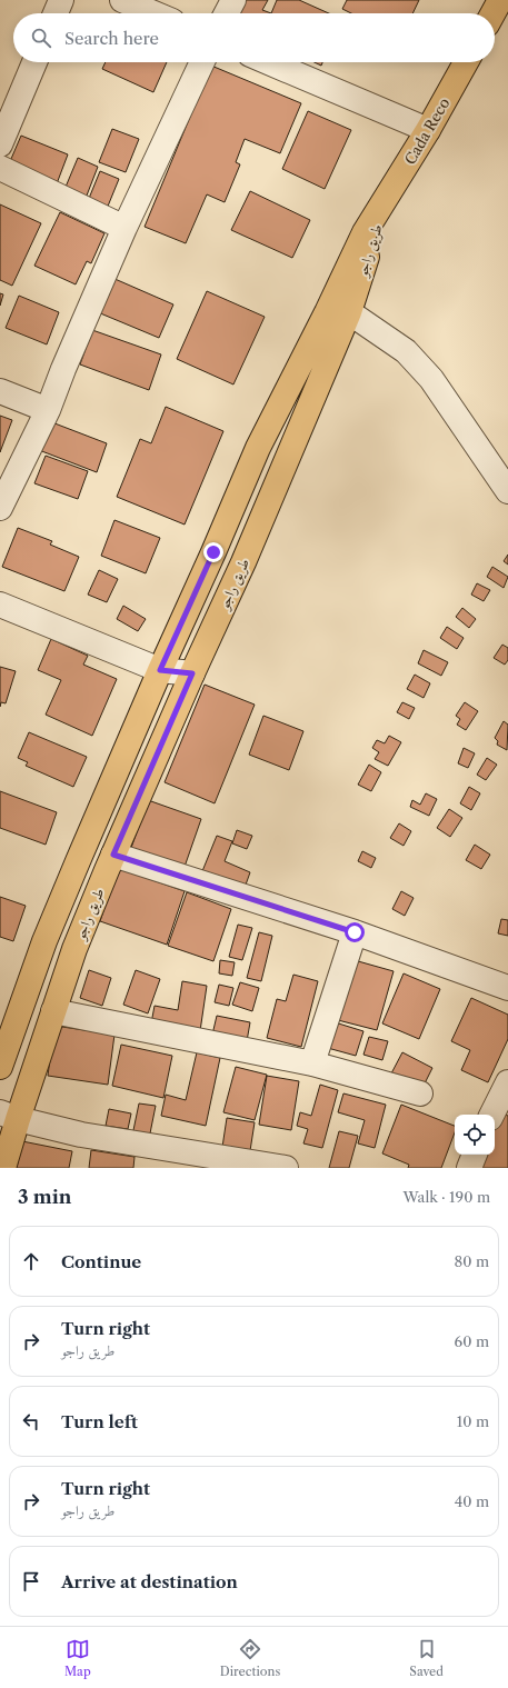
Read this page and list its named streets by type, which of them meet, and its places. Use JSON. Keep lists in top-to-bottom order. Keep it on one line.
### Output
{"streets":{"main road":["Cada Reco","طريق راجو"]},"crossings":[["Cada Reco","طريق راجو"]],"page":{"search":"Search here","heading":["3 min","Walk · 190 m"],"list":[["Continue","80 m"],["Turn right","طريق راجو","60 m"],["Turn left","10 m"],["Turn right","طريق راجو","40 m"],"Arrive at destination"],"nav":["Map","Directions","Saved"]}}
